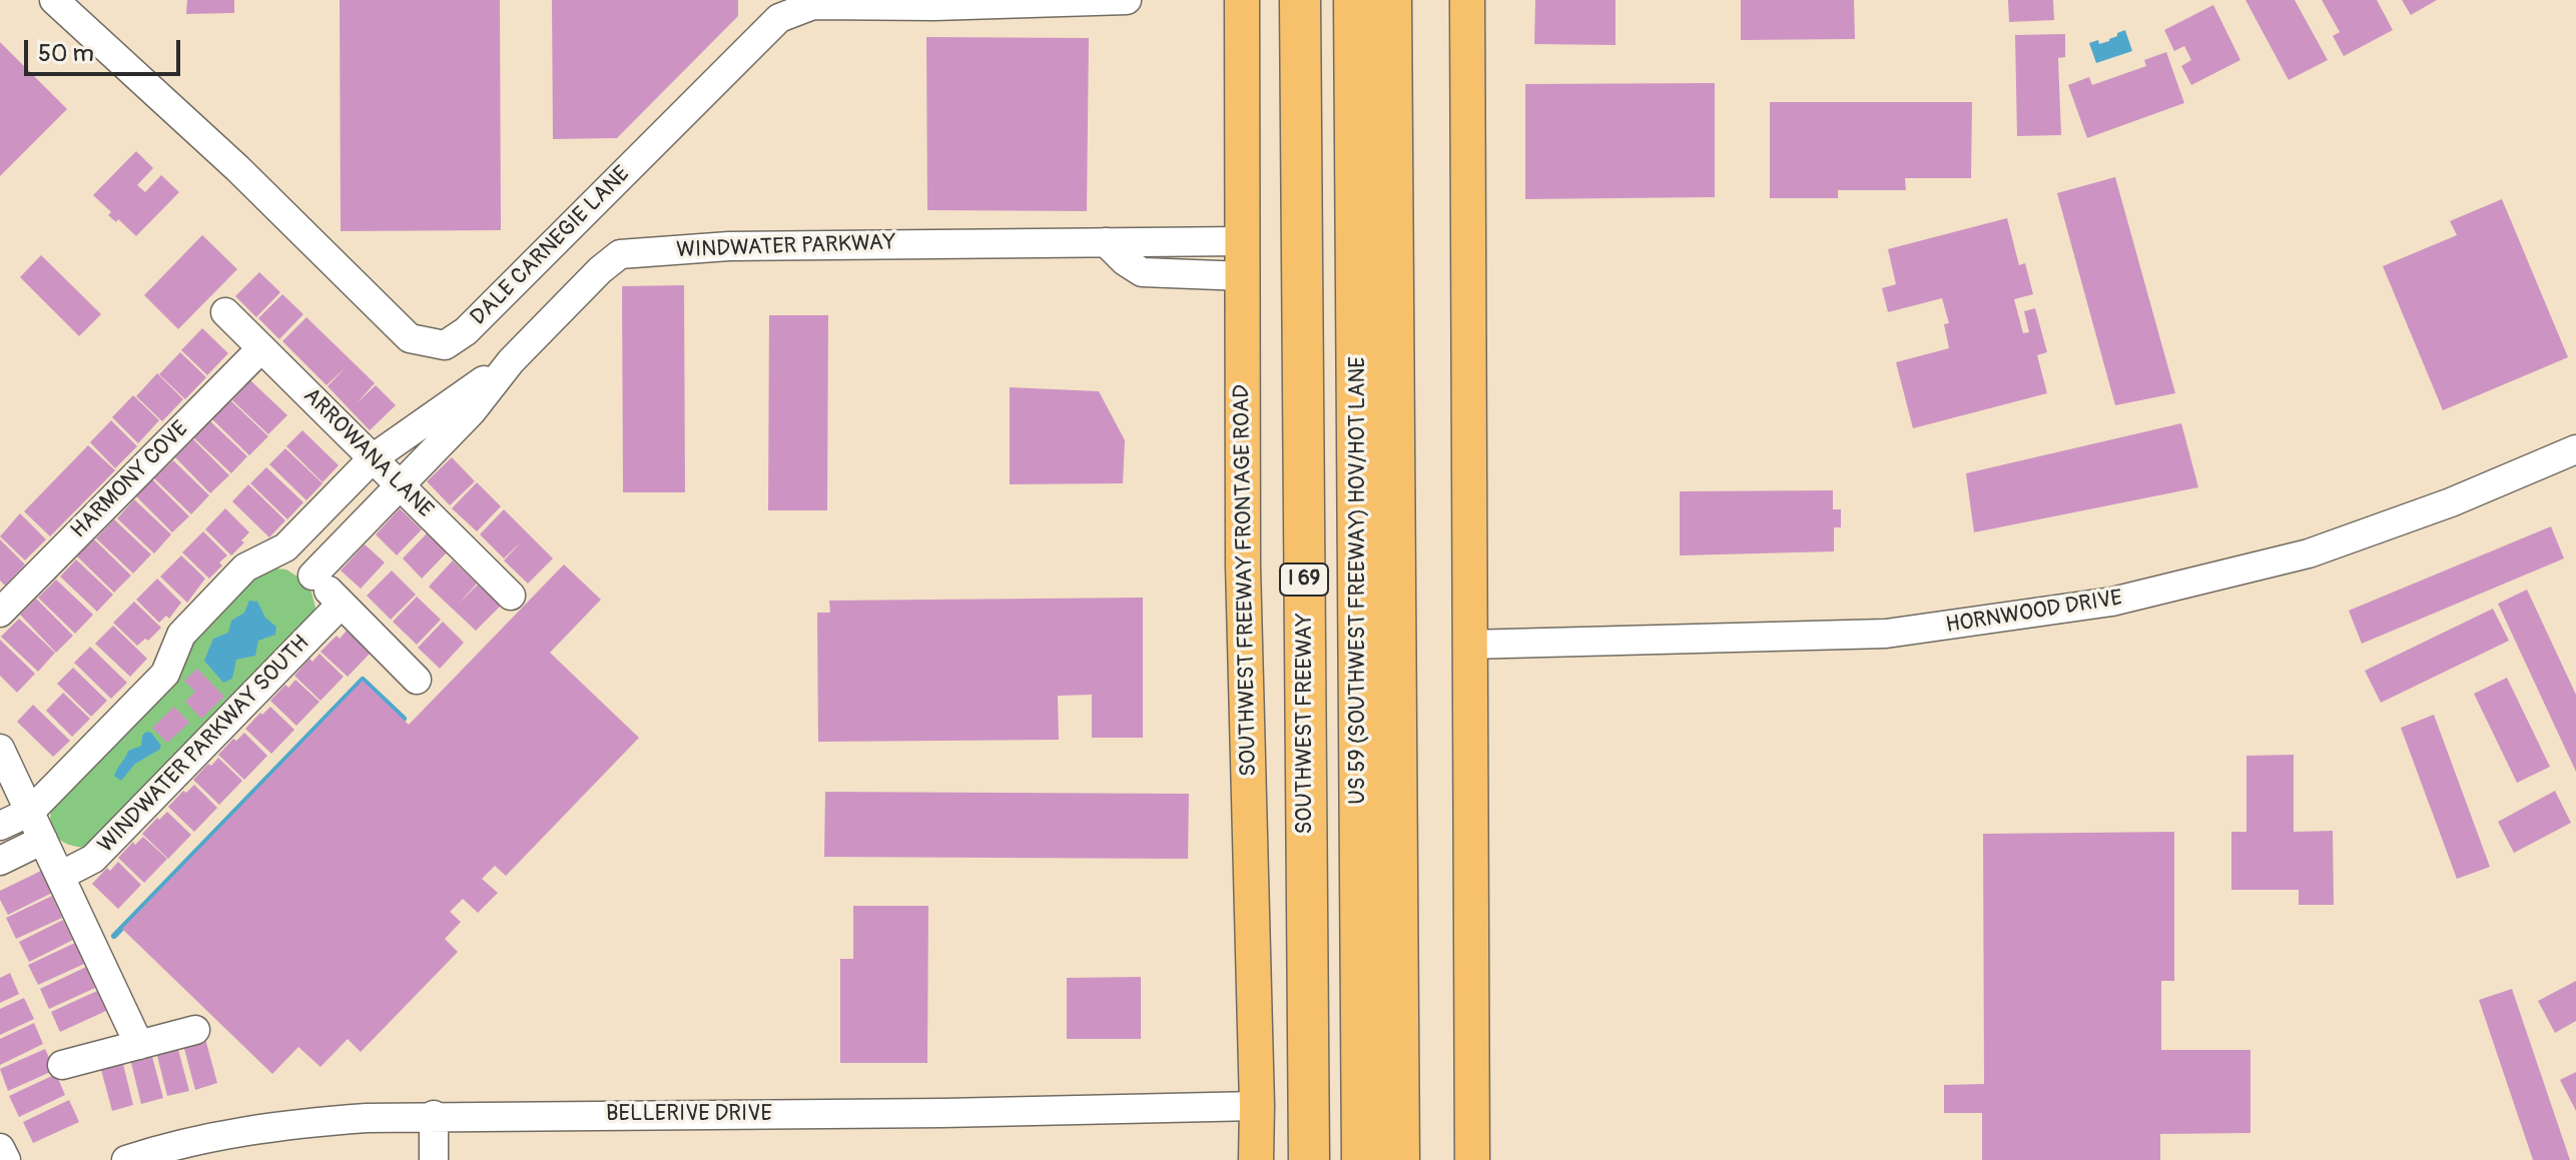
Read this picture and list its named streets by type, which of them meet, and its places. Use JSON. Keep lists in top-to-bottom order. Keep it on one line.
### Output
{"streets":{"highway":["I 69","US 59 (SOUTHWEST FREEWAY) HOV/HOT LANE","SOUTHWEST FREEWAY"],"main road":["SOUTHWEST FREEWAY FRONTAGE ROAD"],"street":["DALE CARNEGIE LANE","WINDWATER PARKWAY","ARROWANA LANE","HARMONY COVE","HORNWOOD DRIVE","WINDWATER PARKWAY SOUTH","BELLERIVE DRIVE"]},"crossings":[["WINDWATER PARKWAY","ARROWANA LANE"],["WINDWATER PARKWAY","SOUTHWEST FREEWAY FRONTAGE ROAD"],["ARROWANA LANE","HARMONY COVE"],["SOUTHWEST FREEWAY FRONTAGE ROAD","BELLERIVE DRIVE"]],"scale_bar":"50 m"}
